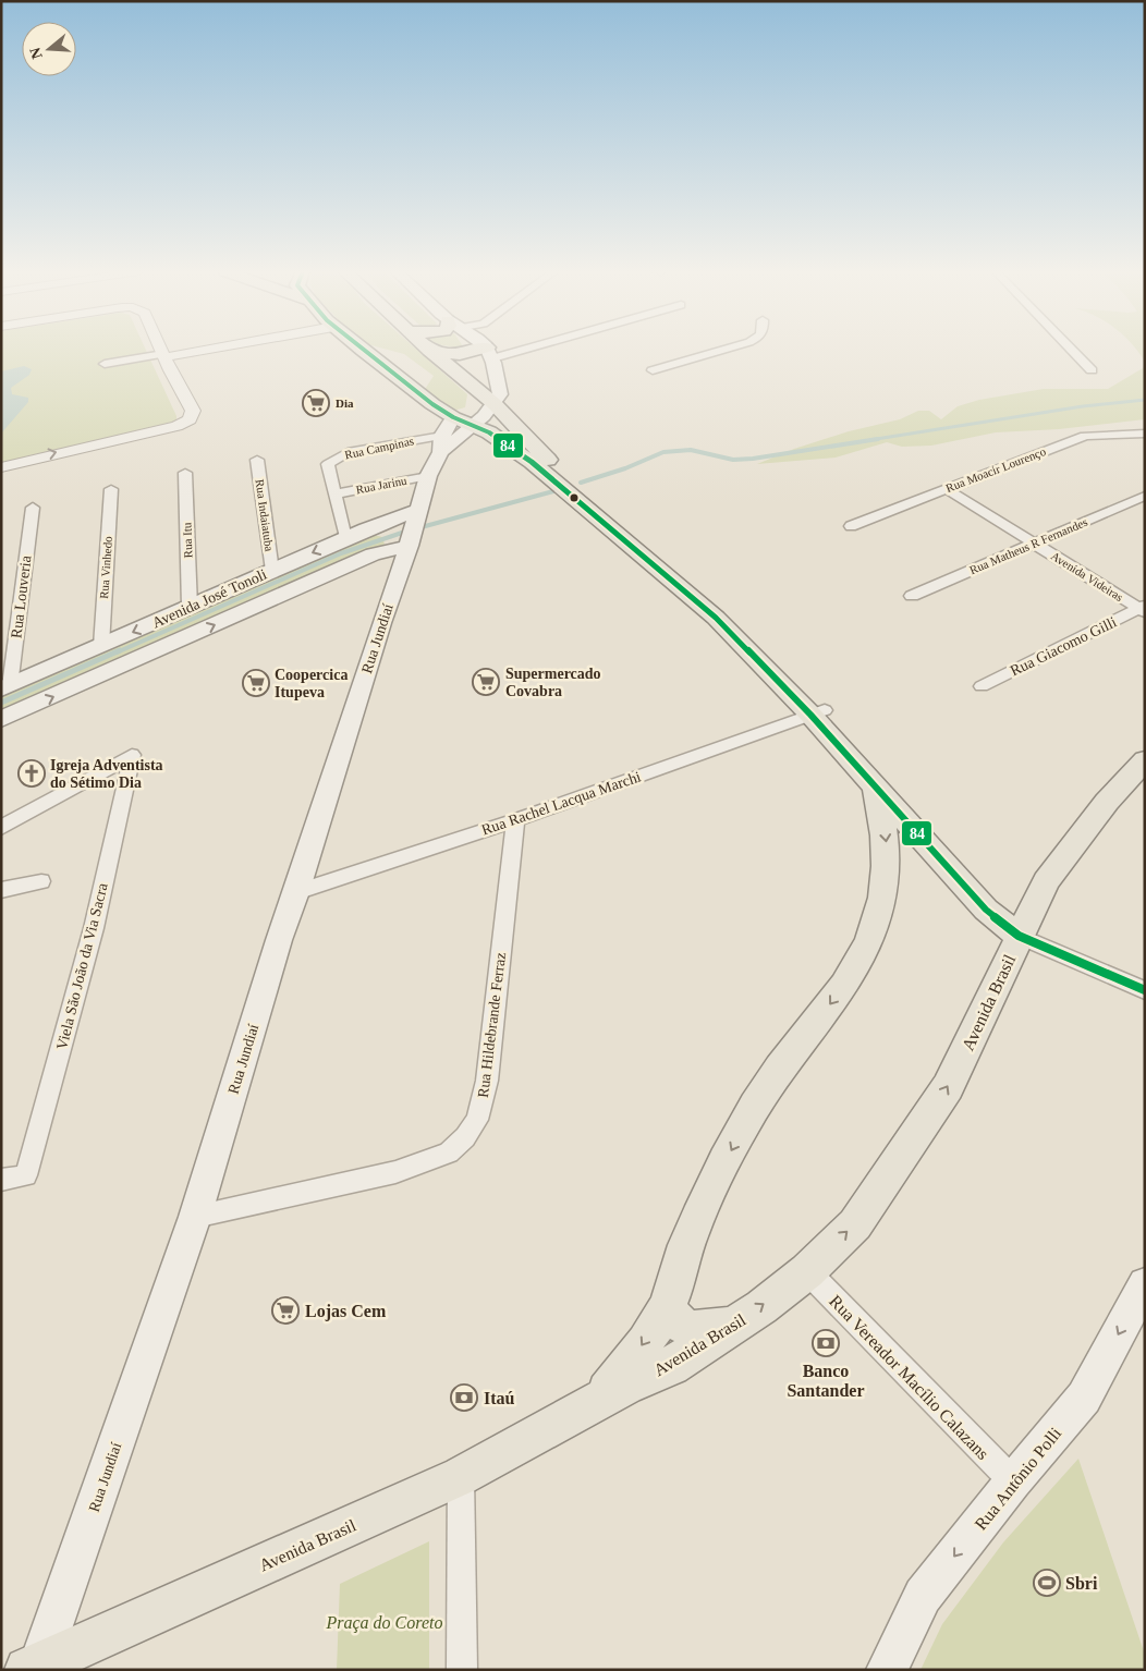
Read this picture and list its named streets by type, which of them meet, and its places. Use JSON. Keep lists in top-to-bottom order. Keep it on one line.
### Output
{"streets":{"main road":["Avenida José Tonoli","Rua Jundiaí","Avenida Brasil","Rua Antônio Polli"],"street":["Rua Campinas","Rua Moacir Lourenço","Rua Jarinu","Rua Indaiatuba","Rua Itu","Rua Matheus R Fernandes","Rua Vinhedo","Avenida Videiras","Rua Louveria","Rua Giacomo Gilli","Rua Rachel Lacqua Marchi","Viela São João da Via Sacra","Rua Hildebrande Ferraz","Rua Vereador Macílio Calazans"]},"crossings":[["Rua Campinas","Rua Jarinu"],["Rua Campinas","Avenida José Tonoli"],["Rua Campinas","Rua Jundiaí"],["Rua Moacir Lourenço","Avenida Videiras"],["Rua Jarinu","Rua Jundiaí"],["Rua Indaiatuba","Avenida José Tonoli"],["Rua Itu","Avenida José Tonoli"],["Rua Matheus R Fernandes","Avenida Videiras"],["Rua Vinhedo","Avenida José Tonoli"],["Avenida Videiras","Rua Giacomo Gilli"],["Rua Louveria","Avenida José Tonoli"],["Avenida José Tonoli","Rua Jundiaí"],["Rua Jundiaí","Rua Rachel Lacqua Marchi"],["Rua Jundiaí","Avenida Brasil"],["Rua Jundiaí","Rua Hildebrande Ferraz"],["Rua Rachel Lacqua Marchi","Rua Hildebrande Ferraz"],["Avenida Brasil","Rua Vereador Macílio Calazans"],["Rua Vereador Macílio Calazans","Rua Antônio Polli"]],"one_way":["Rua Antônio Polli"],"parks":["Praça do Coreto"],"places":{"supermarket":["Dia","Supermercado Covabra","Coopercica Itupeva","Lojas Cem"],"church":["Igreja Adventista do Sétimo Dia"],"bank":["Banco Santander","Itaú"],"sports":["Sbri"]},"lines":["transit line 84"],"north":"left"}
